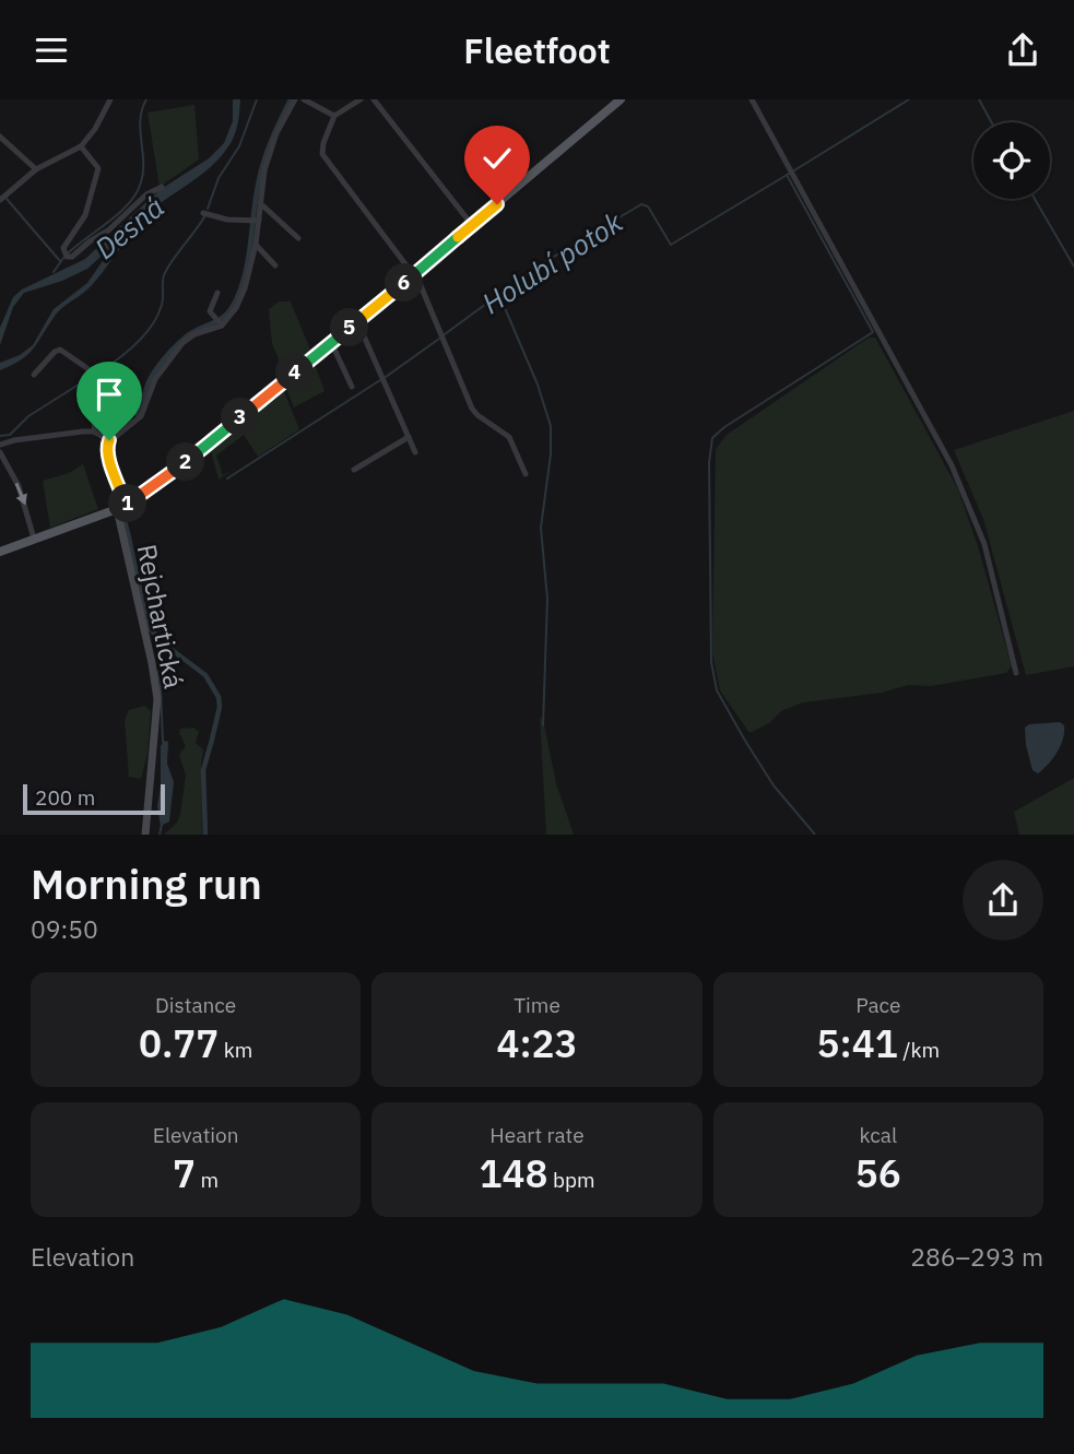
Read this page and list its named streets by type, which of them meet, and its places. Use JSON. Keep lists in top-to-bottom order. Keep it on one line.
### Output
{"streets":{"street":["Rejchartická"]},"water":["Desná","Holubí potok"],"scale_bar":"200 m","page":{"header":"Fleetfoot","pins":["6","5","4","3","2","1"],"scale":"200 m","heading":["Morning run","09:50"],"stats":[["Distance","0.77 km"],["Time","4:23"],["Pace","5:41 /km"],["Elevation","7 m"],["Heart rate","148 bpm"],["kcal","56"]],"chart":["Elevation","286–293 m"]}}
